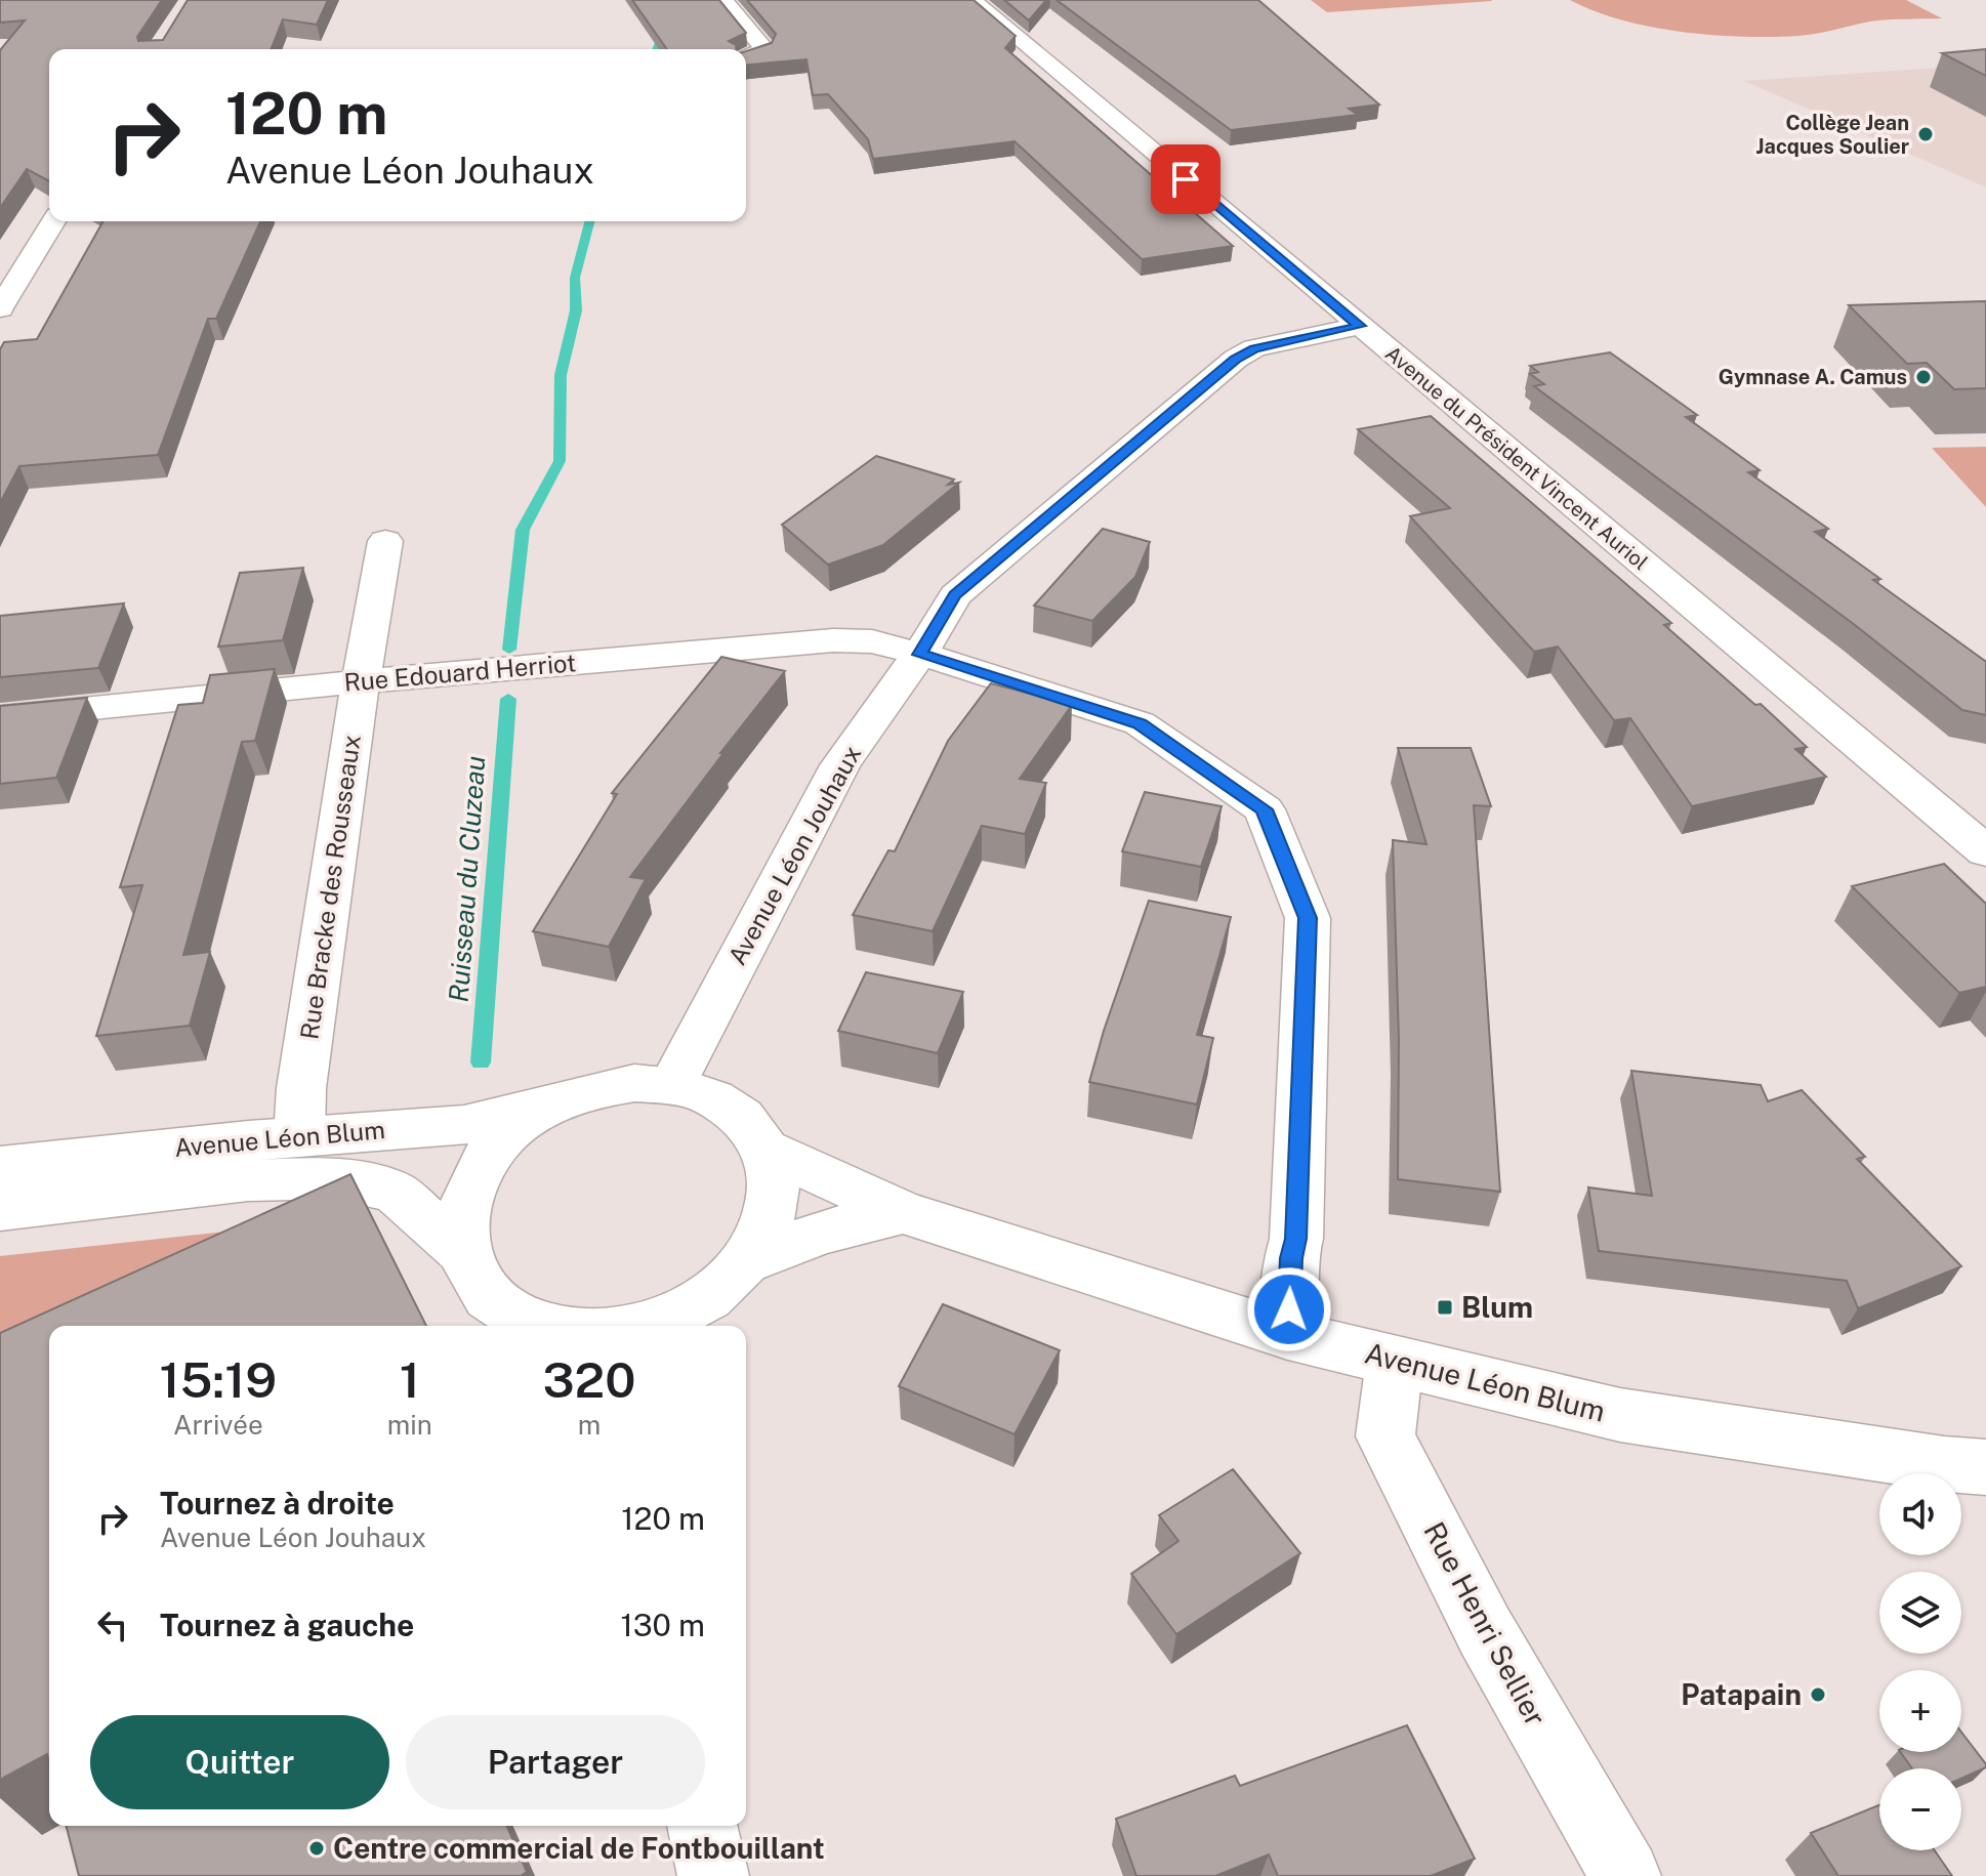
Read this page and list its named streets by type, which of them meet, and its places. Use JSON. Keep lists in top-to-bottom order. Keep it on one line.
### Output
{"streets":{"street":["Avenue du Président Vincent Auriol","Rue Edouard Herriot","Avenue Léon Jouhaux","Rue Bracke des Rousseaux","Avenue Léon Blum","Rue Henri Sellier"]},"crossings":[["Avenue du Président Vincent Auriol","Avenue Léon Jouhaux"],["Rue Edouard Herriot","Avenue Léon Jouhaux"],["Rue Edouard Herriot","Rue Bracke des Rousseaux"],["Rue Edouard Herriot","Avenue Léon Blum"],["Avenue Léon Jouhaux","Avenue Léon Blum"],["Rue Bracke des Rousseaux","Avenue Léon Blum"],["Avenue Léon Blum","Rue Henri Sellier"]],"water":["Ruisseau du Cluzeau"],"places":{"other":["Collège Jean Jacques Soulier","Gymnase A. Camus","Patapain","Centre commercial de Fontbouillant"],"transit":["Blum"]},"page":{"turn":["120 m","Avenue Léon Jouhaux"],"eta":["15:19","Arrivée","1","min","320","m"],"list":[{"name":"Tournez à droite","note":"Avenue Léon Jouhaux","value":"120 m"},{"name":"Tournez à gauche","value":"130 m"}],"map_buttons":["+","−"],"buttons":["Quitter","Partager"]}}
